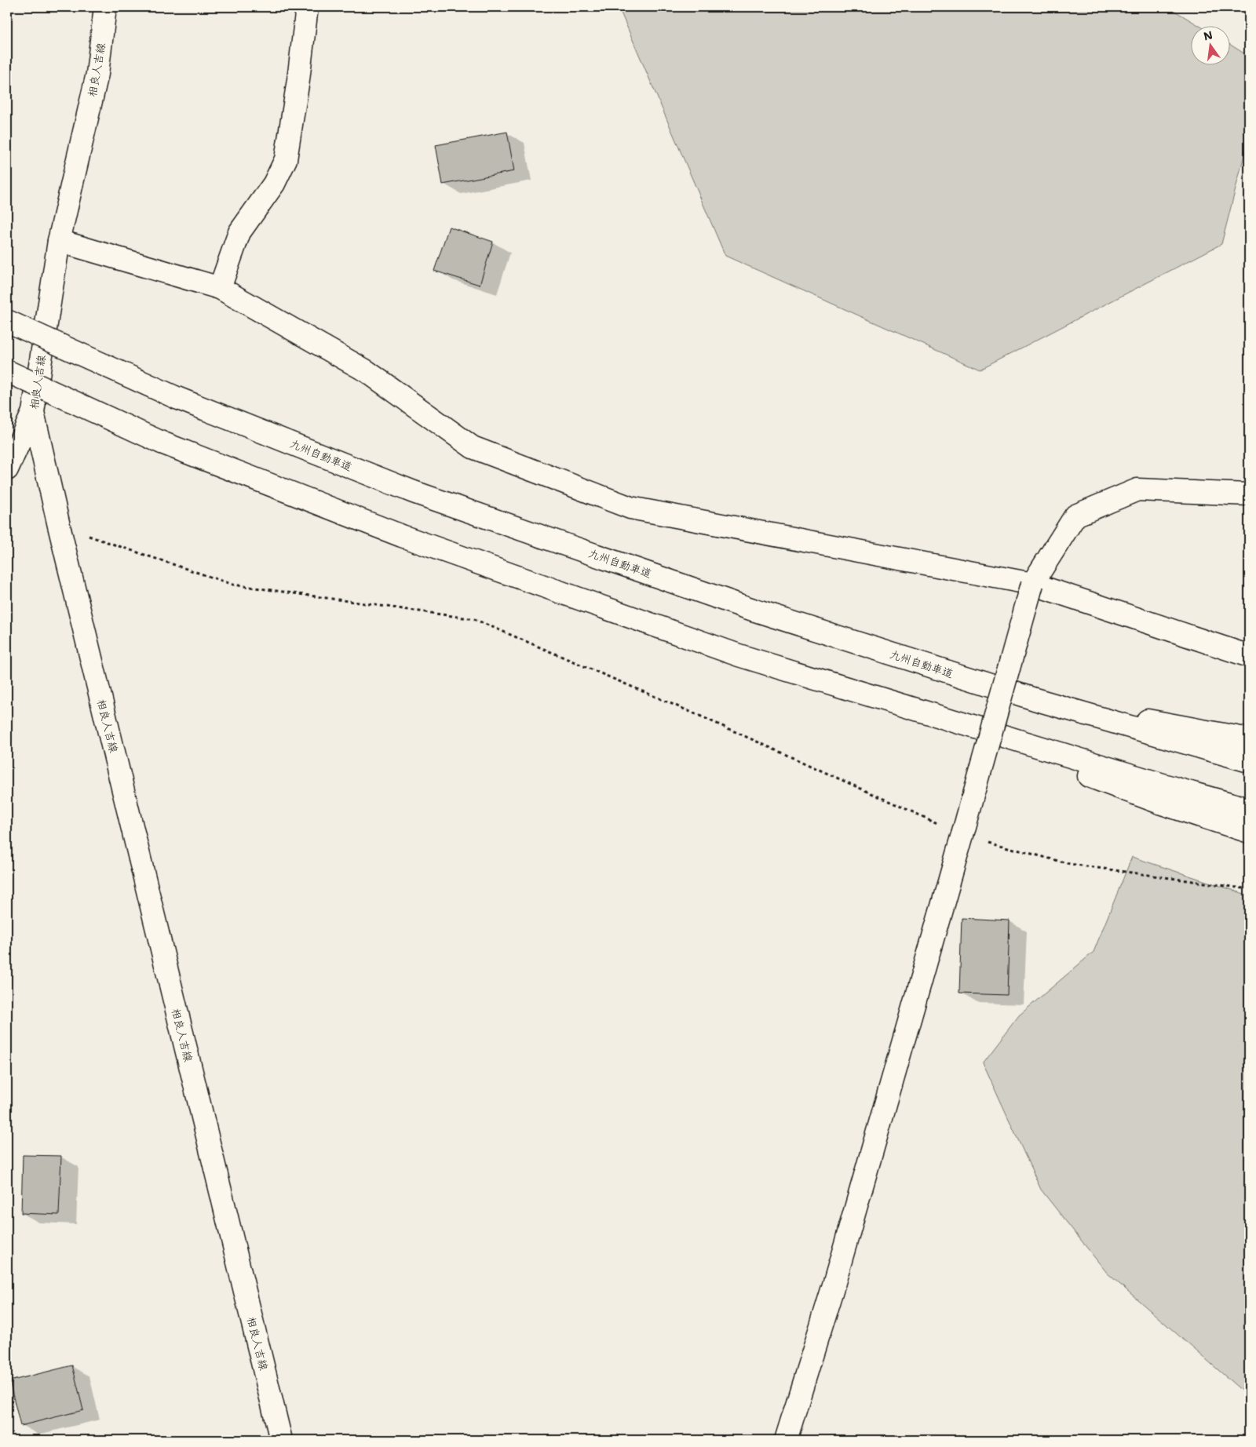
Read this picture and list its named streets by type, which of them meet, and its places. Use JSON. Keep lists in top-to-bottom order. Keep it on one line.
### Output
{"streets":{"main road":["相良人吉線","九州自動車道"]},"north":"top"}
